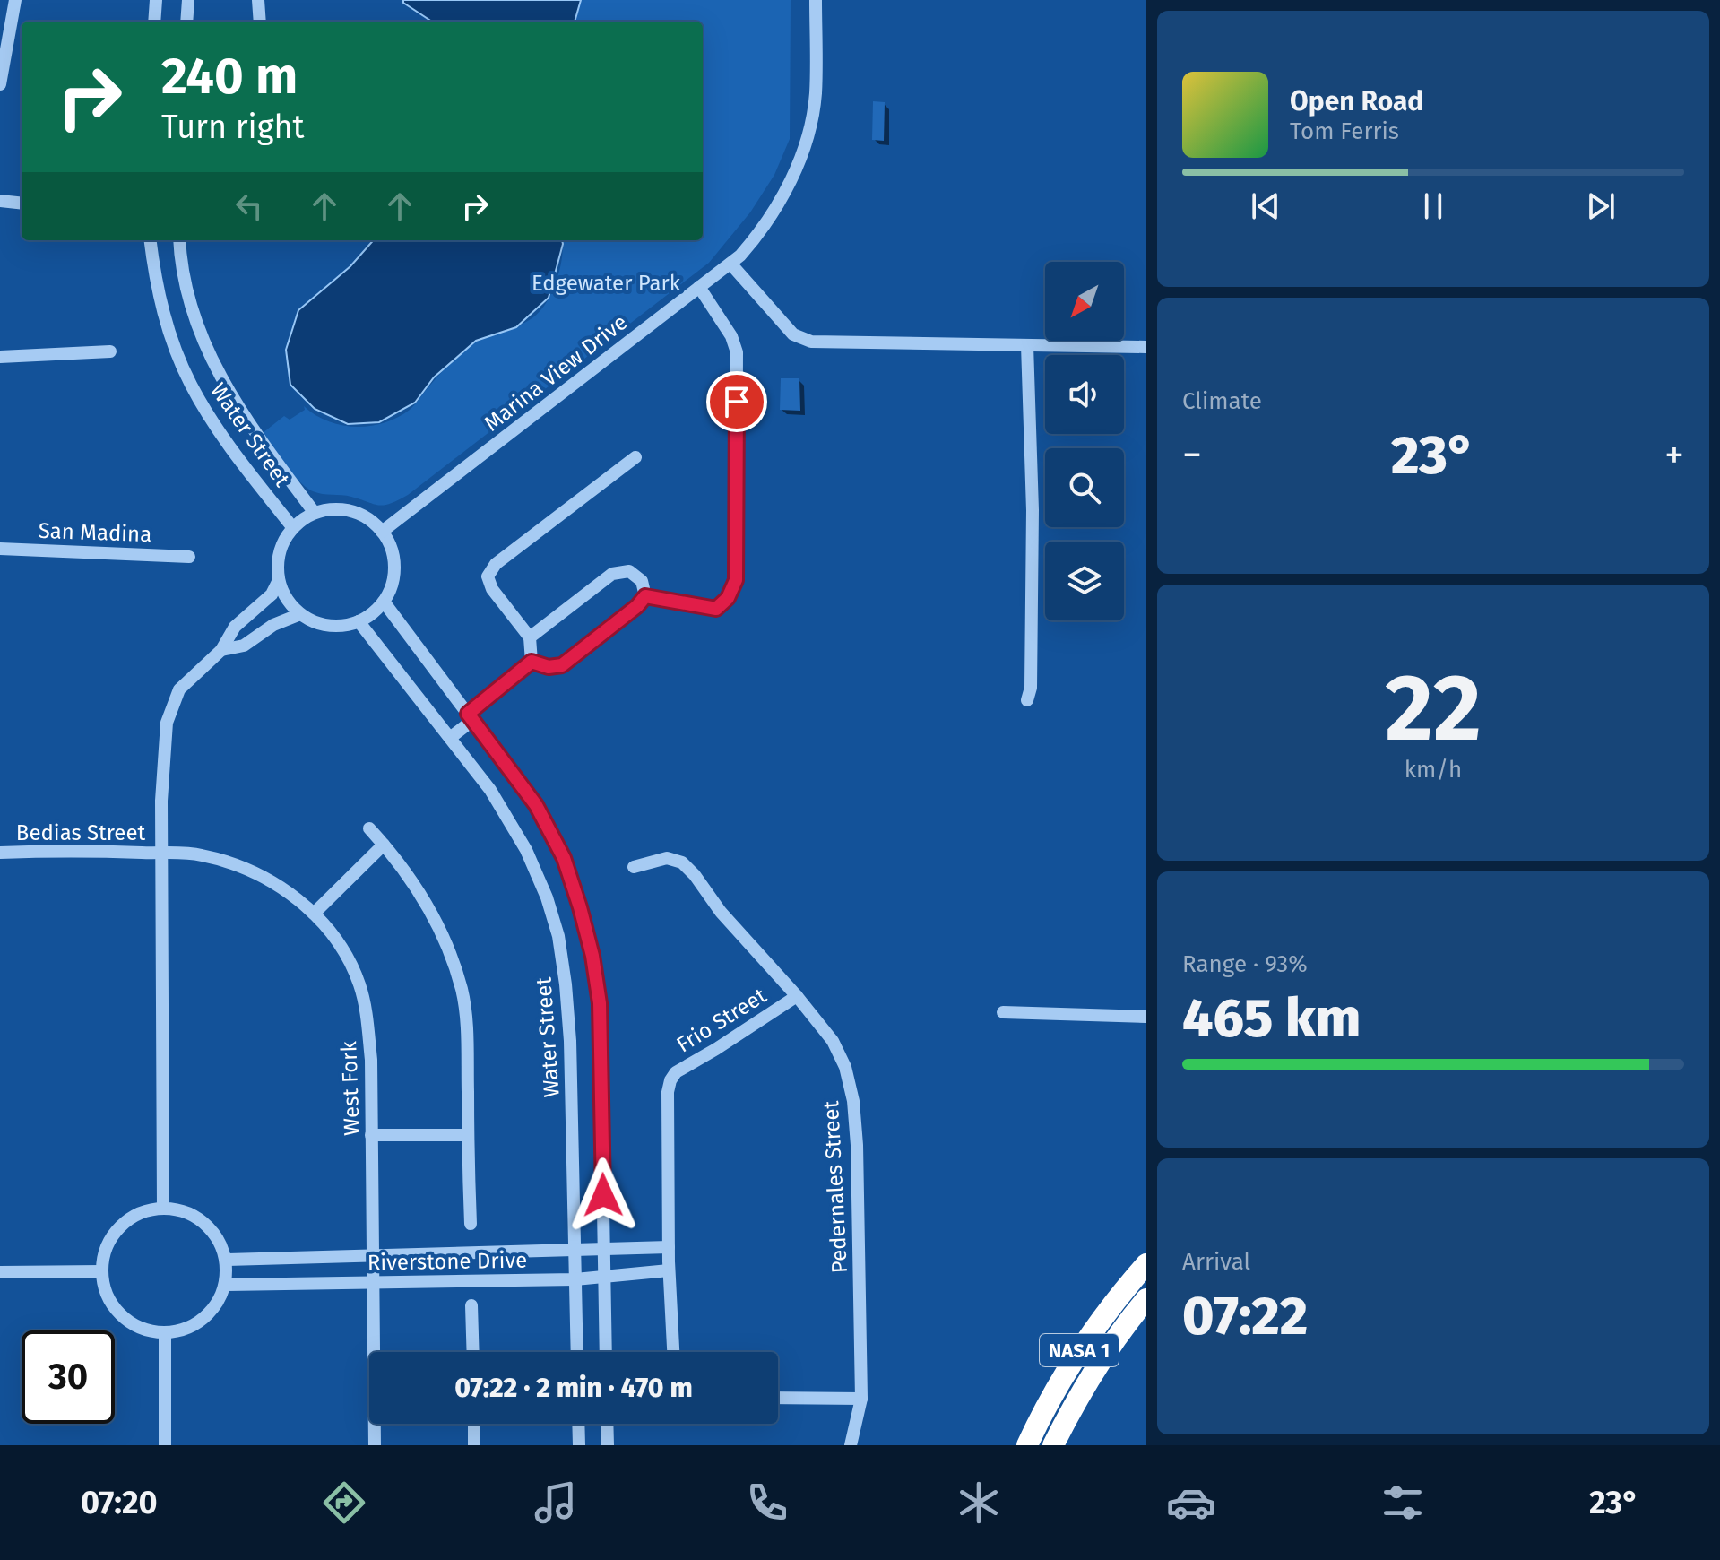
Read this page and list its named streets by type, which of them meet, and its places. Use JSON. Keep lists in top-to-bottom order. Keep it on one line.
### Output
{"streets":{"highway":["NASA 1"],"street":["Marina View Drive","Water Street","San Madina","Bedias Street","Frio Street","West Fork","Pedernales Street","Riverstone Drive"]},"crossings":[["Marina View Drive","Water Street"],["Water Street","Riverstone Drive"],["Bedias Street","West Fork"],["Frio Street","Pedernales Street"],["Frio Street","Riverstone Drive"],["West Fork","Riverstone Drive"]],"parks":["Edgewater Park"],"north":"bottom left","page":{"turn":["240 m","Turn right"],"song":["Open Road","Tom Ferris"],"tile":["Climate",["22","km/h"],["Range · 93%","465 km"],["Arrival","07:22"]],"heat":["−","23°","+"],"limit":"30","trip":"07:22 · 2 min · 470 m","tabs":["07:20","23°"]}}
